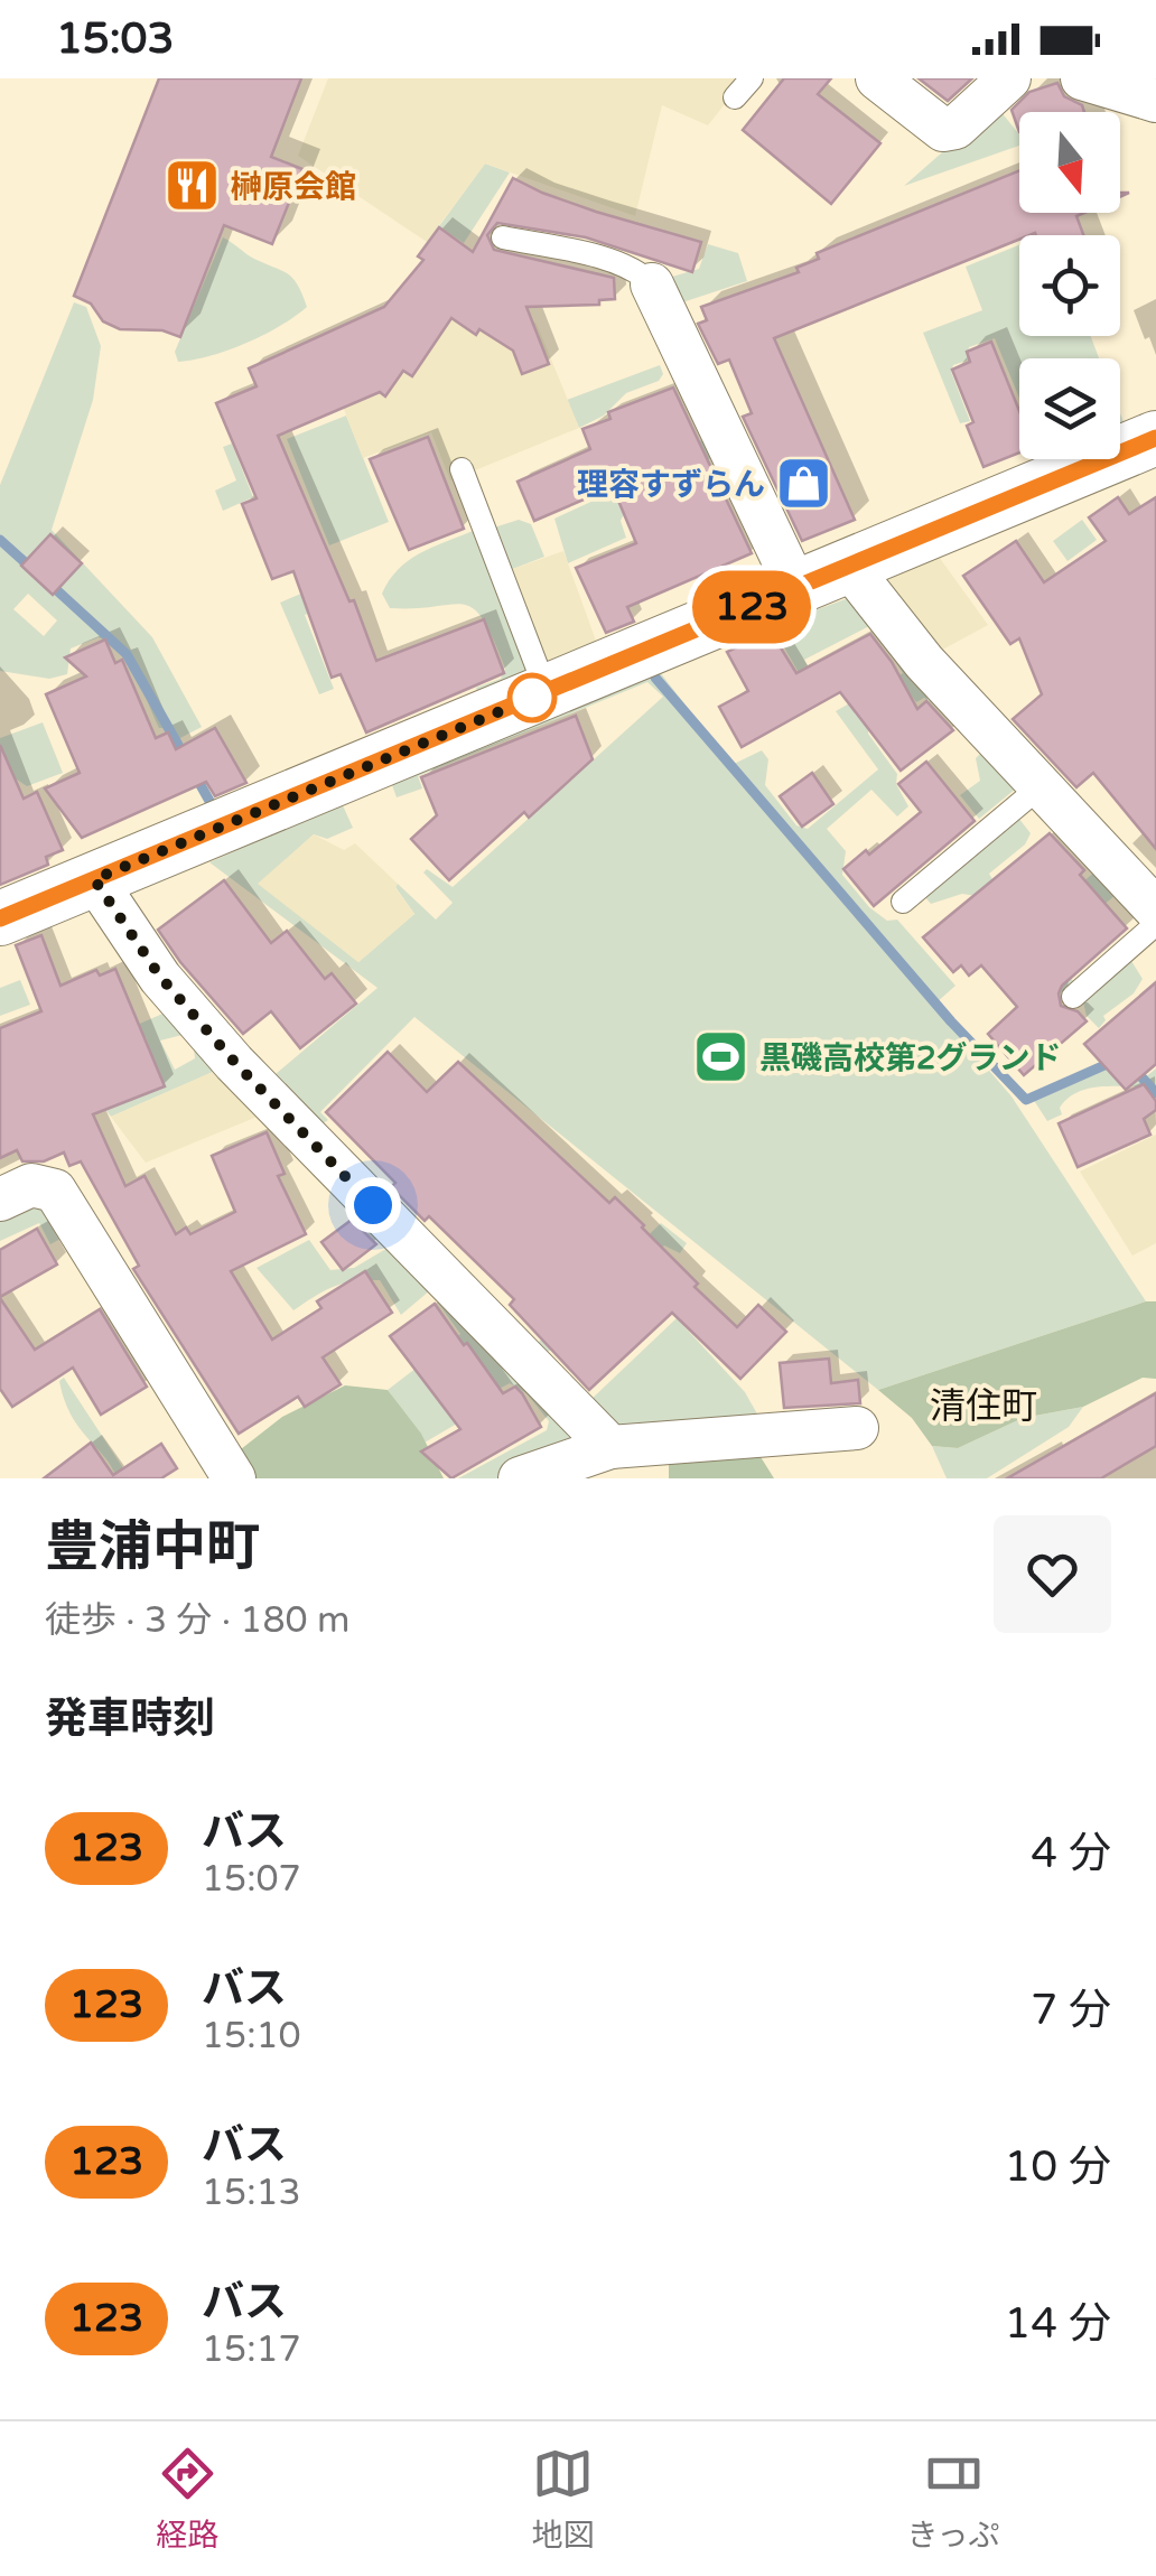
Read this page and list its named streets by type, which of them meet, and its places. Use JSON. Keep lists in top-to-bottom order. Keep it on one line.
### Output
{"districts":["清住町"],"places":{"restaurant":["榊原会館"],"shop":["理容すずらん"],"sports":["黒磯高校第2グランド"]},"lines":["bus line 123"],"north":"bottom","page":{"status":"15:03","on_map":"123","heading":[["豊浦中町","徒歩 · 3 分 · 180 m"],"発車時刻"],"list":[{"mark":"123","name":"バス","note":"15:07","value":"4 分"},{"mark":"123","name":"バス","note":"15:10","value":"7 分"},{"mark":"123","name":"バス","note":"15:13","value":"10 分"},{"mark":"123","name":"バス","note":"15:17","value":"14 分"}],"tabs":["経路","地図","きっぷ"]}}
